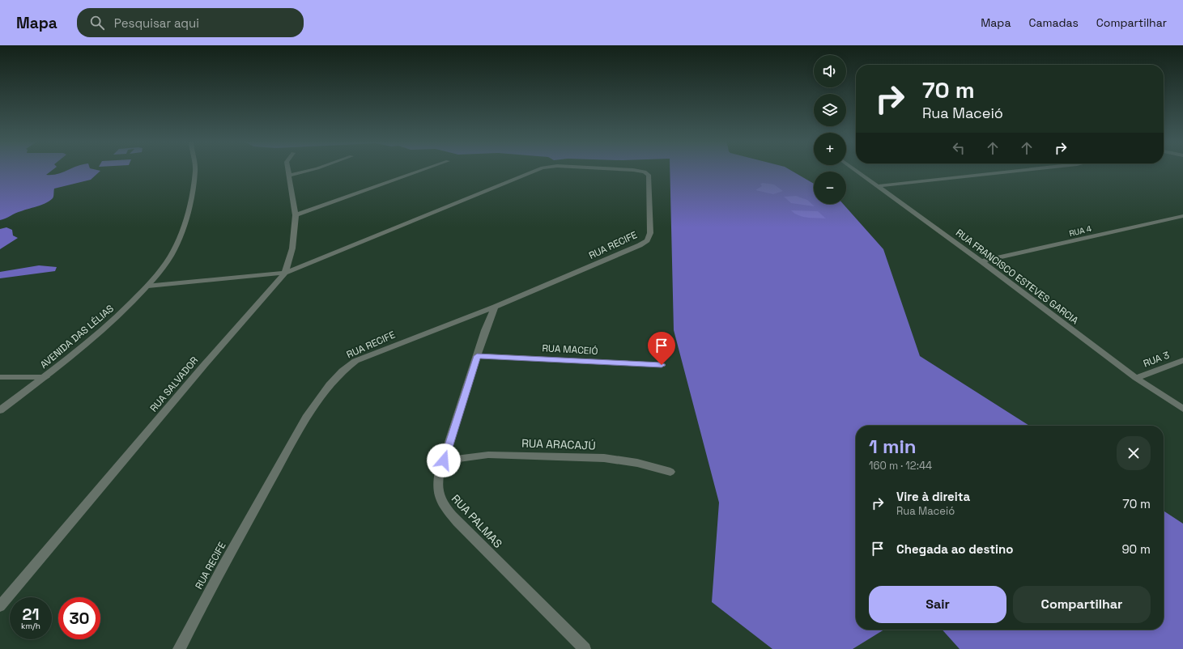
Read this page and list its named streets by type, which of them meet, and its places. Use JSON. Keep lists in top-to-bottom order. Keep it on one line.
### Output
{"streets":{"street":["RUA 4","RUA RECIFE","RUA FRANCISCO ESTEVES GARCIA","AVENIDA DAS LÉLIAS","RUA MACEIÓ","RUA 3","RUA SALVADOR","RUA ARACAJÚ","RUA PALMAS"]},"crossings":[["RUA 4","RUA FRANCISCO ESTEVES GARCIA"],["RUA RECIFE","AVENIDA DAS LÉLIAS"],["RUA RECIFE","RUA SALVADOR"],["RUA RECIFE","RUA PALMAS"],["RUA FRANCISCO ESTEVES GARCIA","RUA 3"],["RUA MACEIÓ","RUA PALMAS"],["RUA ARACAJÚ","RUA PALMAS"]],"page":{"header":"Mapa","search":"Pesquisar aqui","nav":["Mapa","Camadas","Compartilhar"],"map_buttons":["+","−"],"turn":["70 m","Rua Maceió"],"heading":["1 min","160 m · 12:44"],"list":[{"name":"Vire à direita","note":"Rua Maceió","value":"70 m"},{"name":"Chegada ao destino","value":"90 m"}],"buttons":["Sair","Compartilhar"],"speed":"21 km/h","limit":"30"}}
